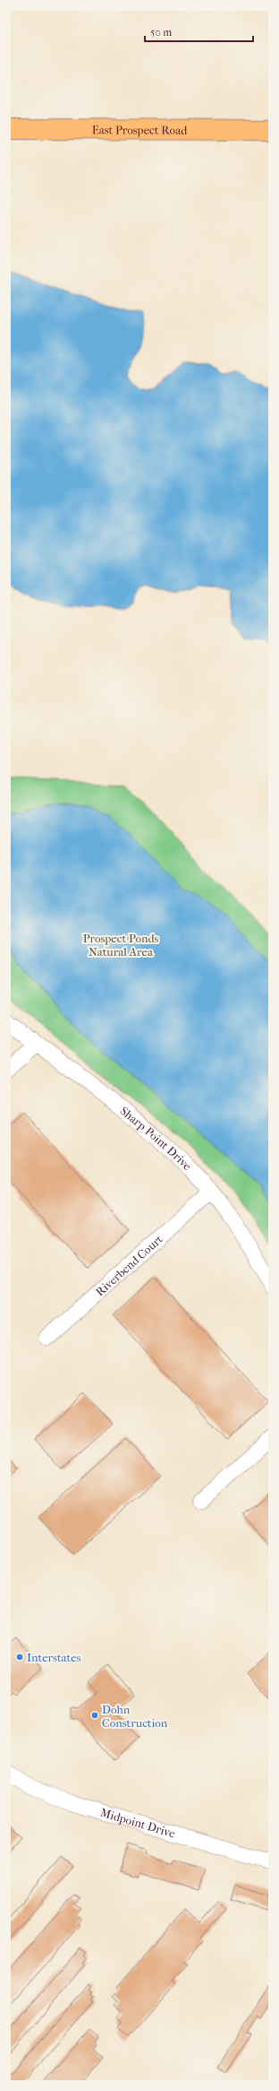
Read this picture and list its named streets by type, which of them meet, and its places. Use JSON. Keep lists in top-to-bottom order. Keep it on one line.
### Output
{"streets":{"main road":["East Prospect Road"],"street":["Sharp Point Drive","Riverbend Court","Midpoint Drive"]},"crossings":[["Sharp Point Drive","Riverbend Court"]],"parks":["Prospect Ponds Natural Area"],"places":["Interstates","Dohn Construction"],"scale_bar":"50 m"}
